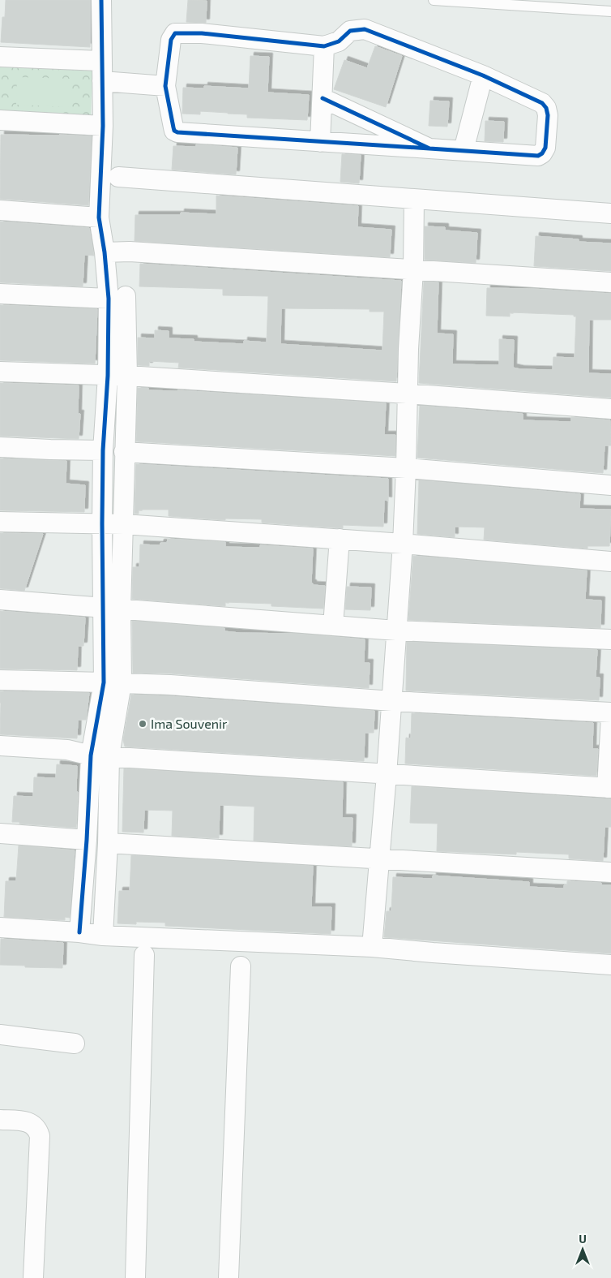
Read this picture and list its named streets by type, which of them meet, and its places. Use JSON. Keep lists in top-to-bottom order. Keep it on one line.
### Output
{"places":["Ima Souvenir"],"north":"top"}
